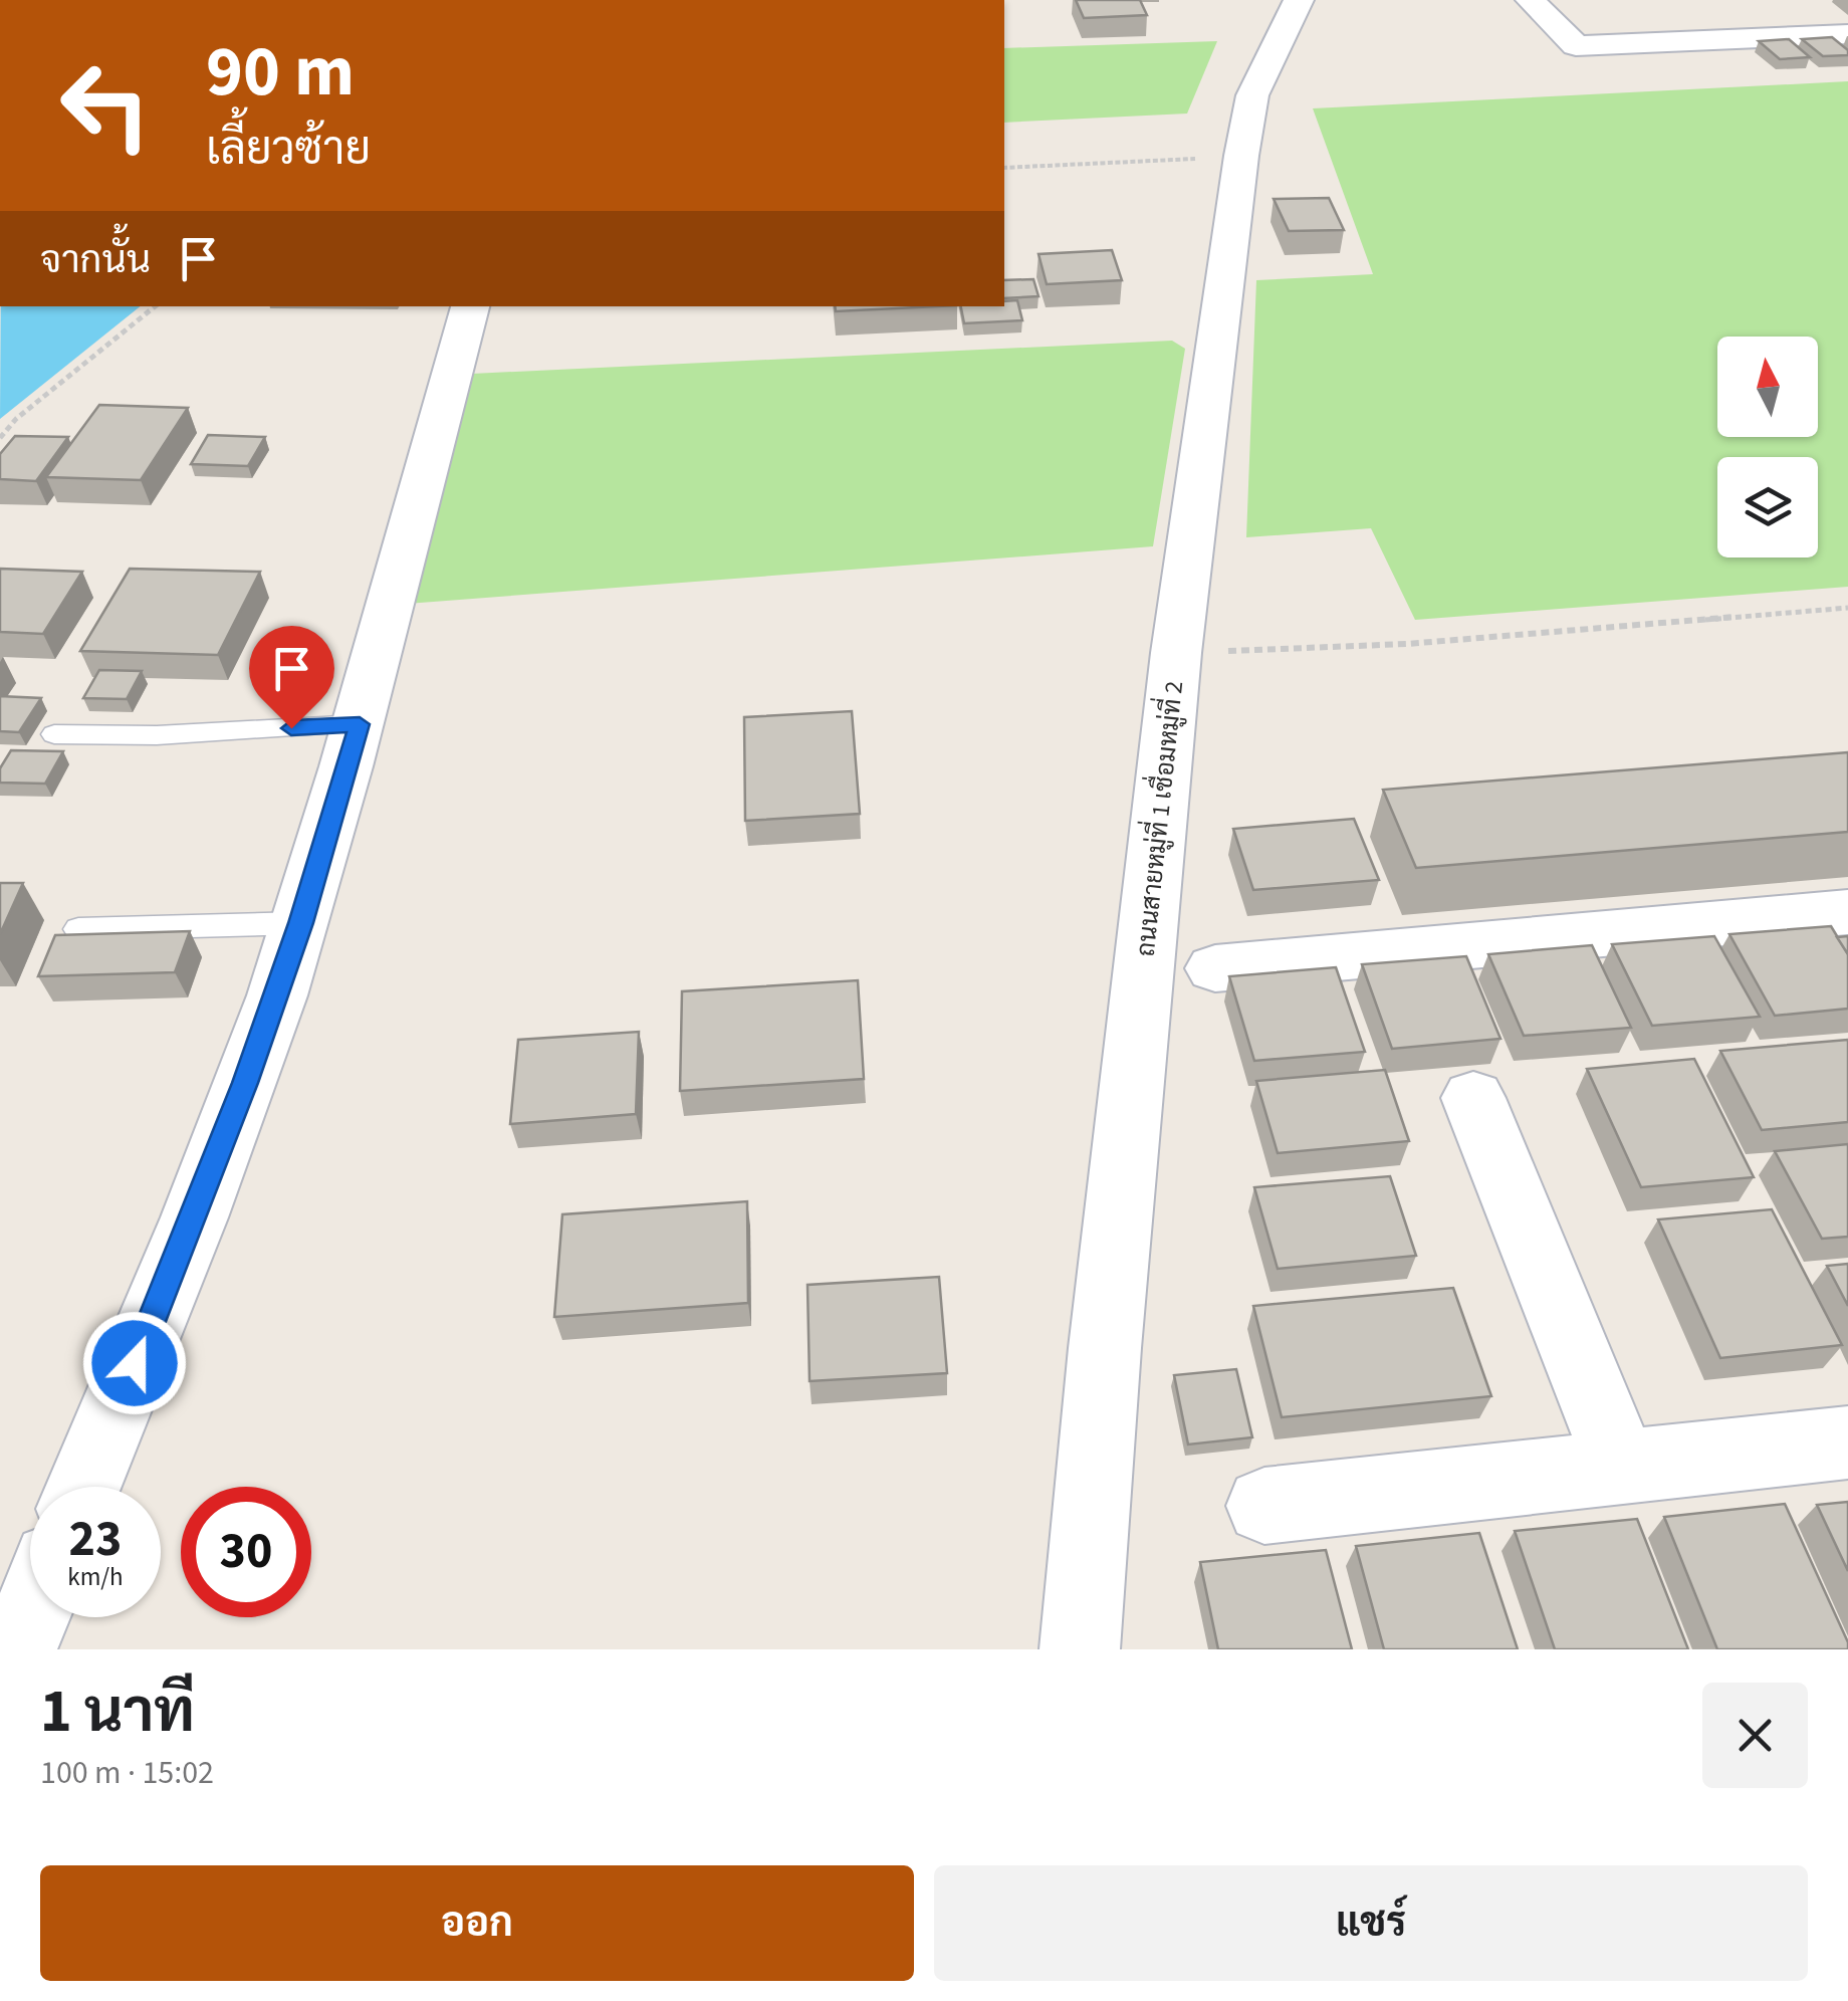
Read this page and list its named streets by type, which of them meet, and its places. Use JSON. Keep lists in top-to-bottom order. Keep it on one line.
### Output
{"streets":{"street":["ถนนสายหมู่ที่ 1 เชื่อมหมู่ที่ 2"]},"north":"top","page":{"turn":["90 m","เลี้ยวซ้าย"],"then":"จากนั้น","speed":"23 km/h","limit":"30","heading":["1 นาที","100 m · 15:02"],"buttons":["ออก","แชร์"]}}
